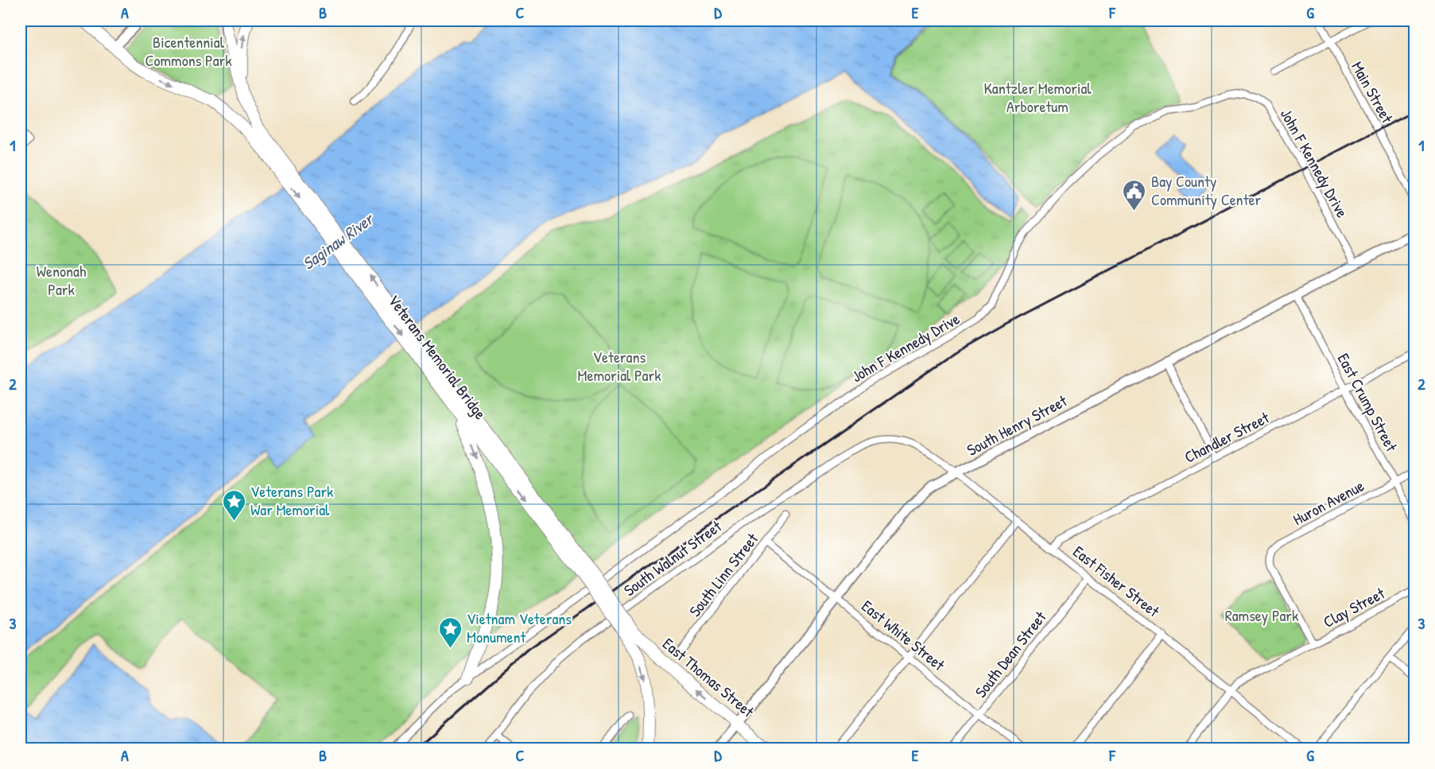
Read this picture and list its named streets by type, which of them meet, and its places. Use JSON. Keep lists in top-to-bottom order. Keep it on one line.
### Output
{"streets":{"highway":["Veterans Memorial Bridge","East Thomas Street"],"street":["Main Street","John F Kennedy Drive","East Crump Street","South Henry Street","Chandler Street","Huron Avenue","South Walnut Street","South Linn Street","East Fisher Street","Clay Street","East White Street","South Dean Street"]},"crossings":[["John F Kennedy Drive","South Henry Street"],["Veterans Memorial Bridge","East Thomas Street"],["East Crump Street","South Henry Street"],["East Crump Street","Chandler Street"],["East Crump Street","Huron Avenue"],["South Henry Street","East Fisher Street"],["South Henry Street","East White Street"],["South Henry Street","East Thomas Street"],["Chandler Street","East Fisher Street"],["Huron Avenue","Clay Street"],["South Walnut Street","East Fisher Street"],["South Linn Street","East White Street"],["East Fisher Street","Clay Street"],["East Fisher Street","South Dean Street"],["East White Street","South Dean Street"]],"one_way":["East Thomas Street"],"water":["Saginaw River"],"parks":["Bicentennial Commons Park","Kantzler Memorial Arboretum","Wenonah Park","Veterans Memorial Park","Ramsey Park"],"places":{"public building":["Bay County Community Center"],"place":["Veterans Park War Memorial","Vietnam Veterans Monument"]},"grid":{"columns":["A","B","C","D","E","F","G"],"rows":["1","2","3"]}}
